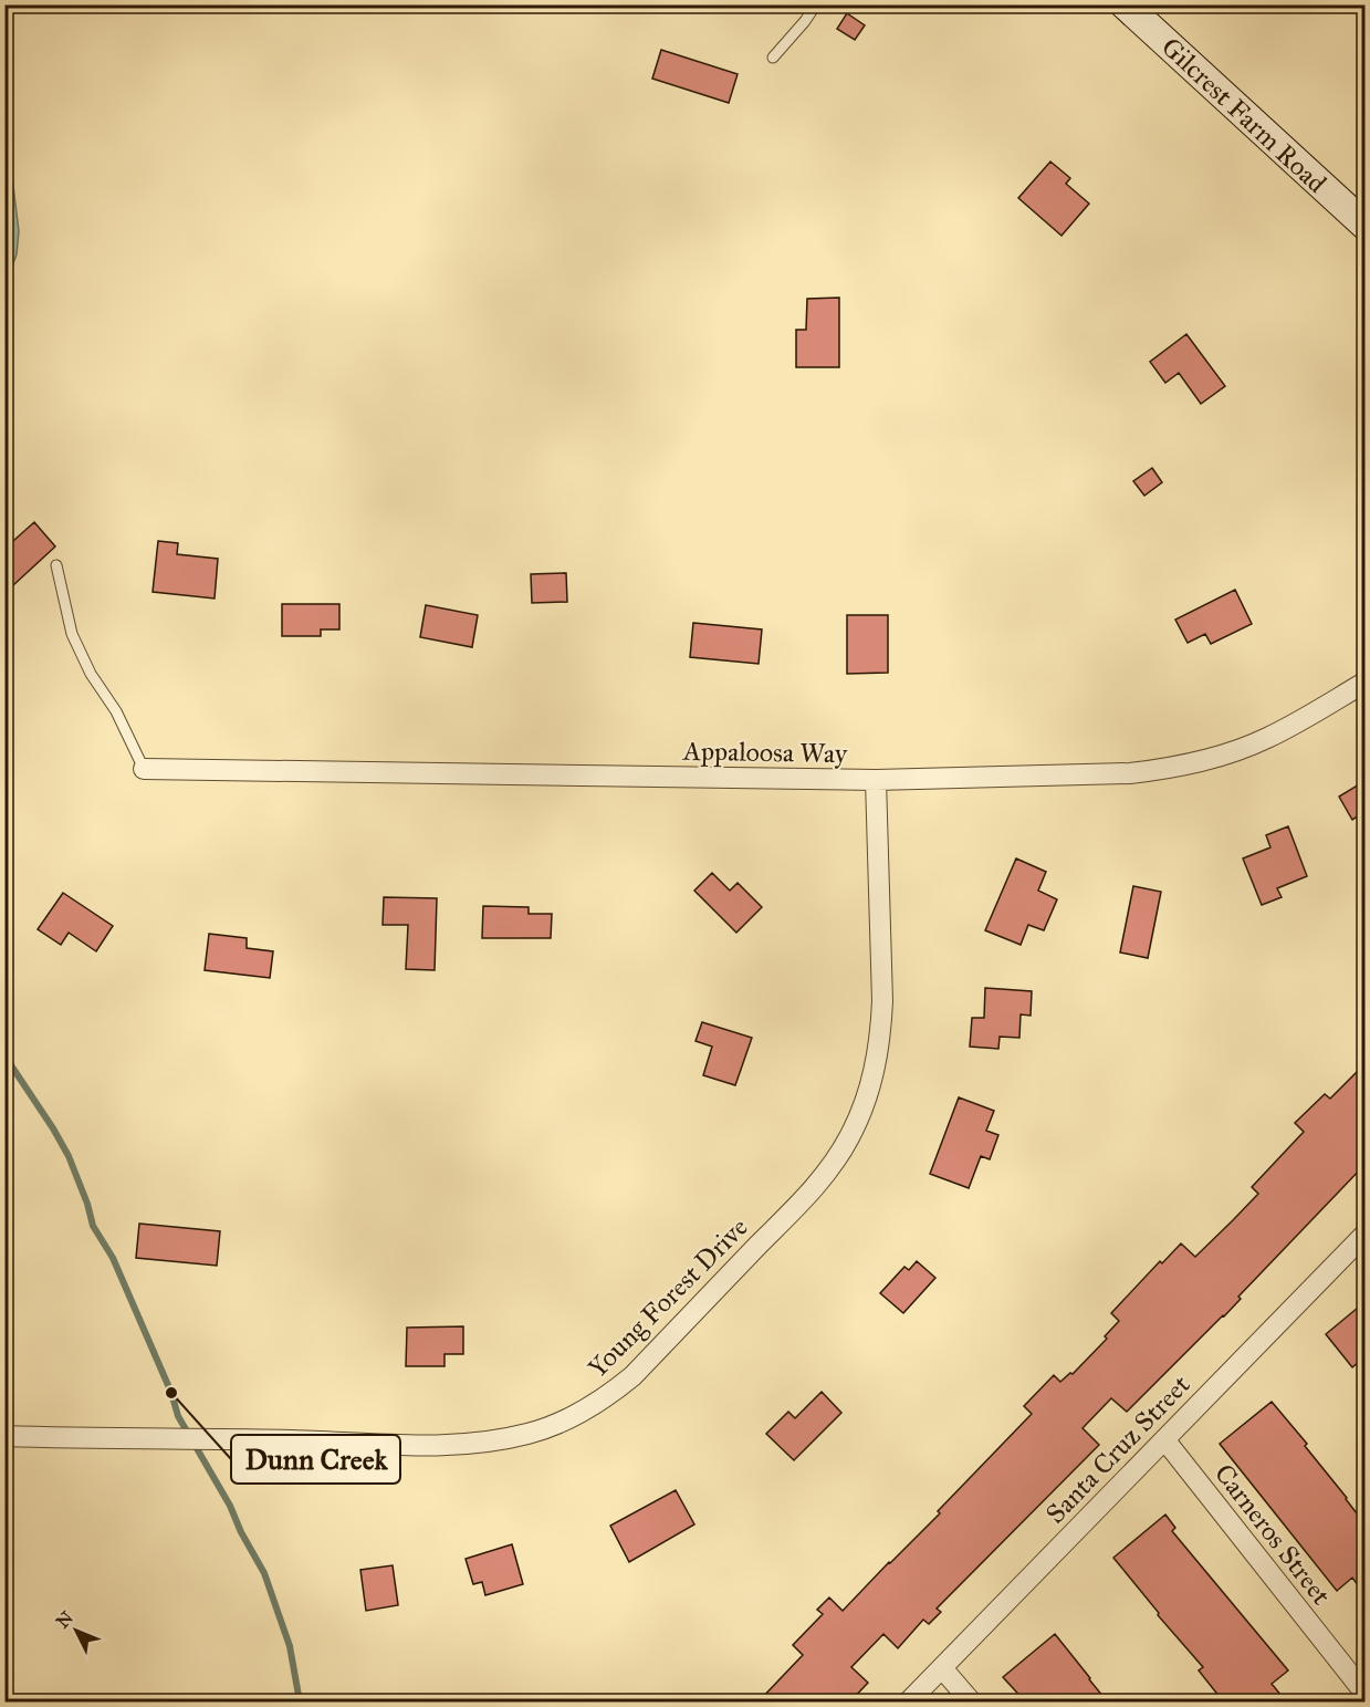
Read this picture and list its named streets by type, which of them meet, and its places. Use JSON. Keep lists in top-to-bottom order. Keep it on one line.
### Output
{"streets":{"main road":["Gilcrest Farm Road"],"street":["Appaloosa Way","Young Forest Drive","Santa Cruz Street","Carneros Street"]},"crossings":[["Appaloosa Way","Young Forest Drive"],["Santa Cruz Street","Carneros Street"]],"places":["Dunn Creek"],"north":"top left"}
